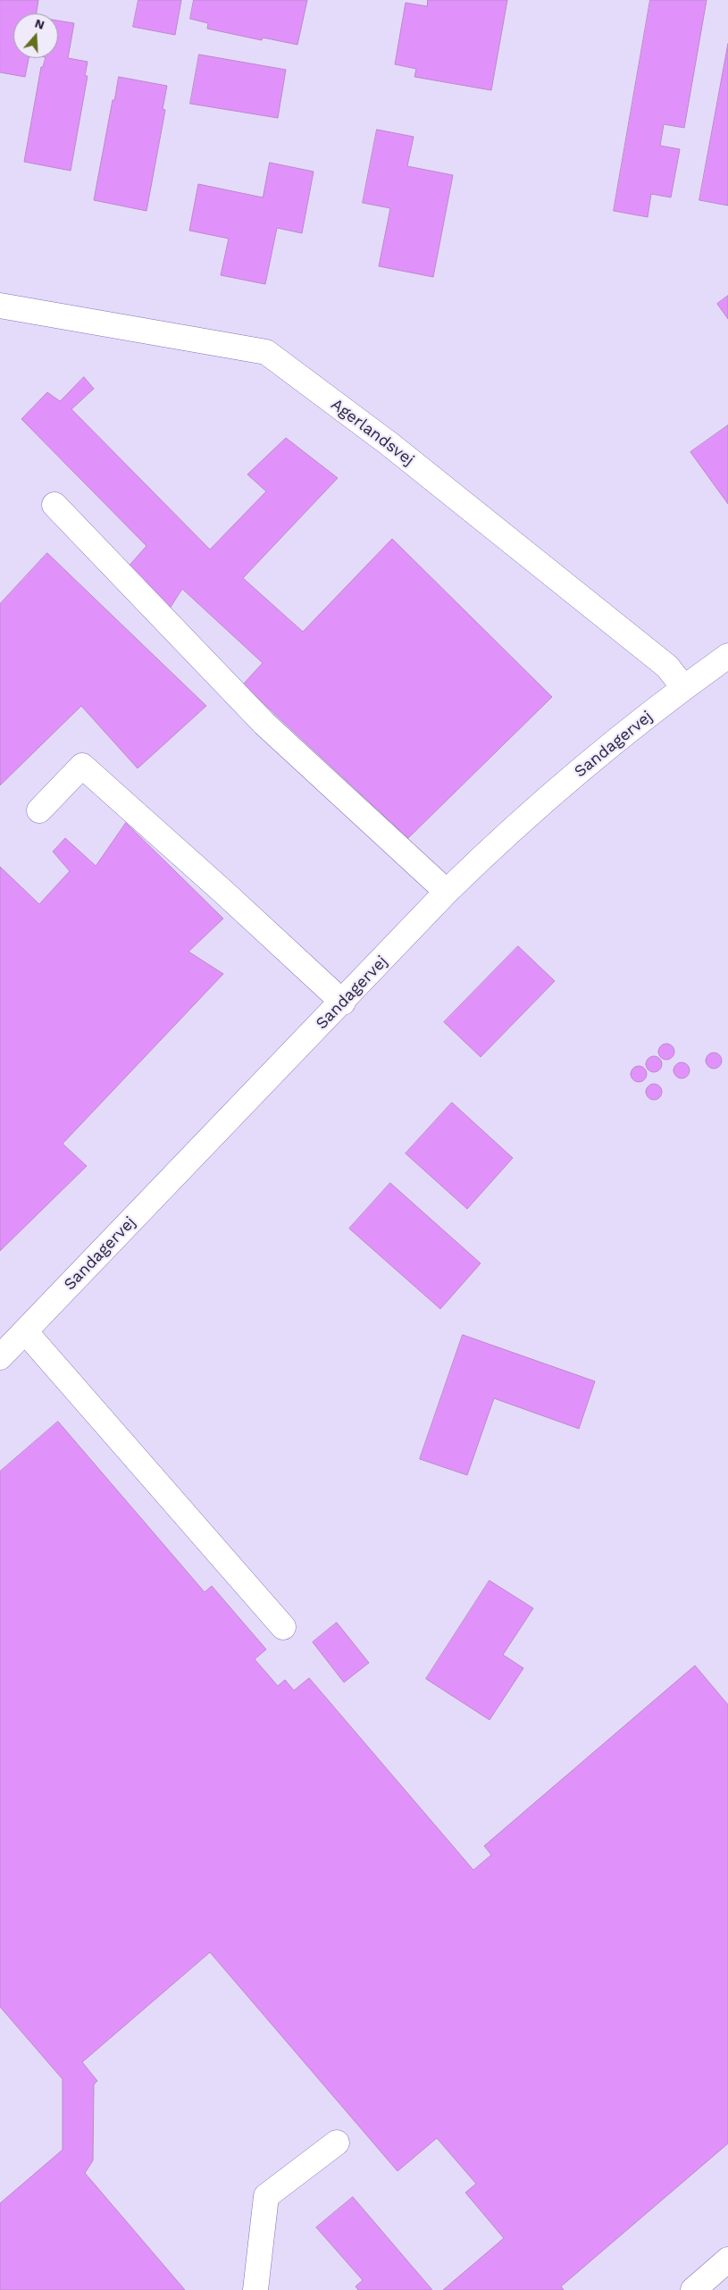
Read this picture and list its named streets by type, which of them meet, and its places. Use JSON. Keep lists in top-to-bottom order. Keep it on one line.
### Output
{"streets":{"street":["Agerlandsvej","Sandagervej"]},"crossings":[["Agerlandsvej","Sandagervej"]],"north":"top"}
